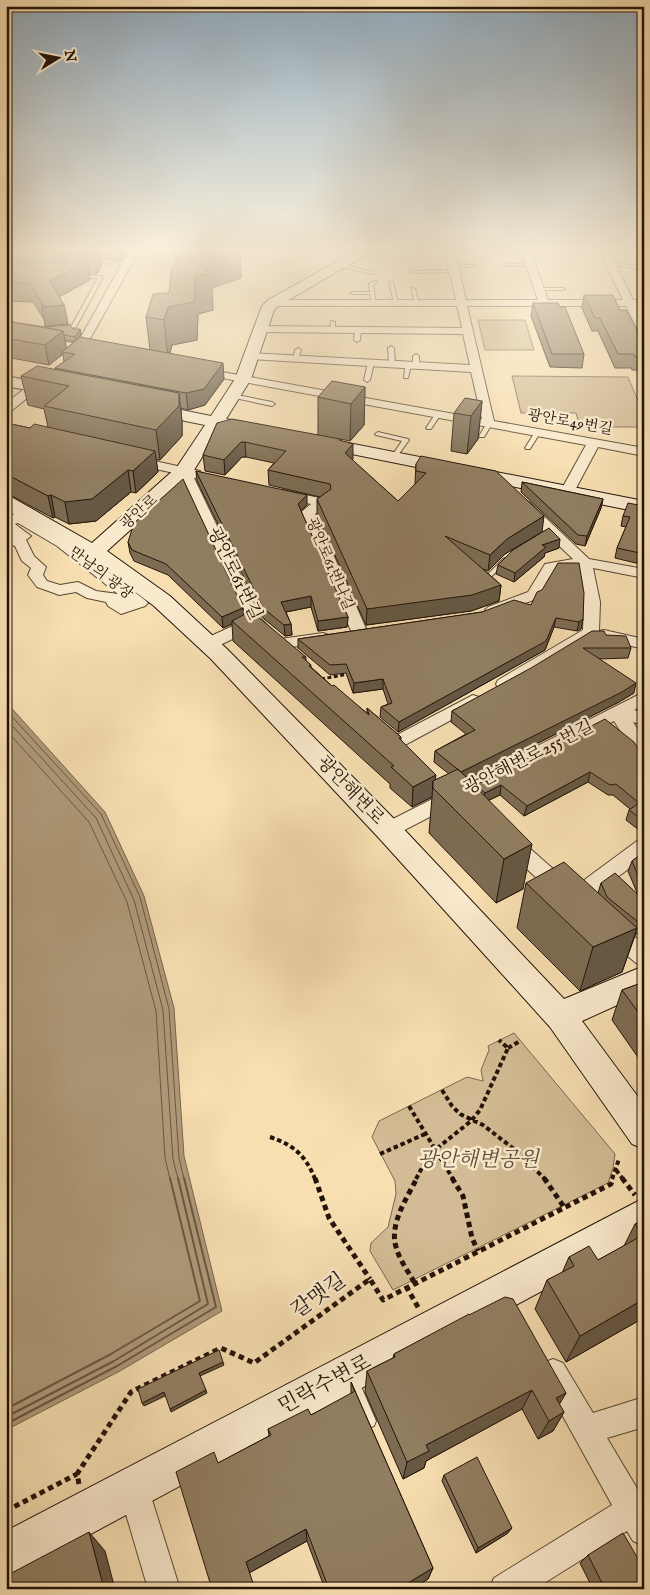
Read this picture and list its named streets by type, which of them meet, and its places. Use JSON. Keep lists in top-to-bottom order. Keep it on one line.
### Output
{"streets":{"main road":["광안로","광안해변로","민락수변로"],"street":["광안로49번길","광안로61번나길","만남의 광장","광안로61번길","광안해변로255번길"],"path":["갈맷길"]},"crossings":[["광안로49번길","광안로"],["광안로","광안로61번길"],["광안로","광안해변로"],["광안해변로255번길","광안해변로"],["갈맷길","민락수변로"]],"parks":["광안해변공원"],"north":"right"}
